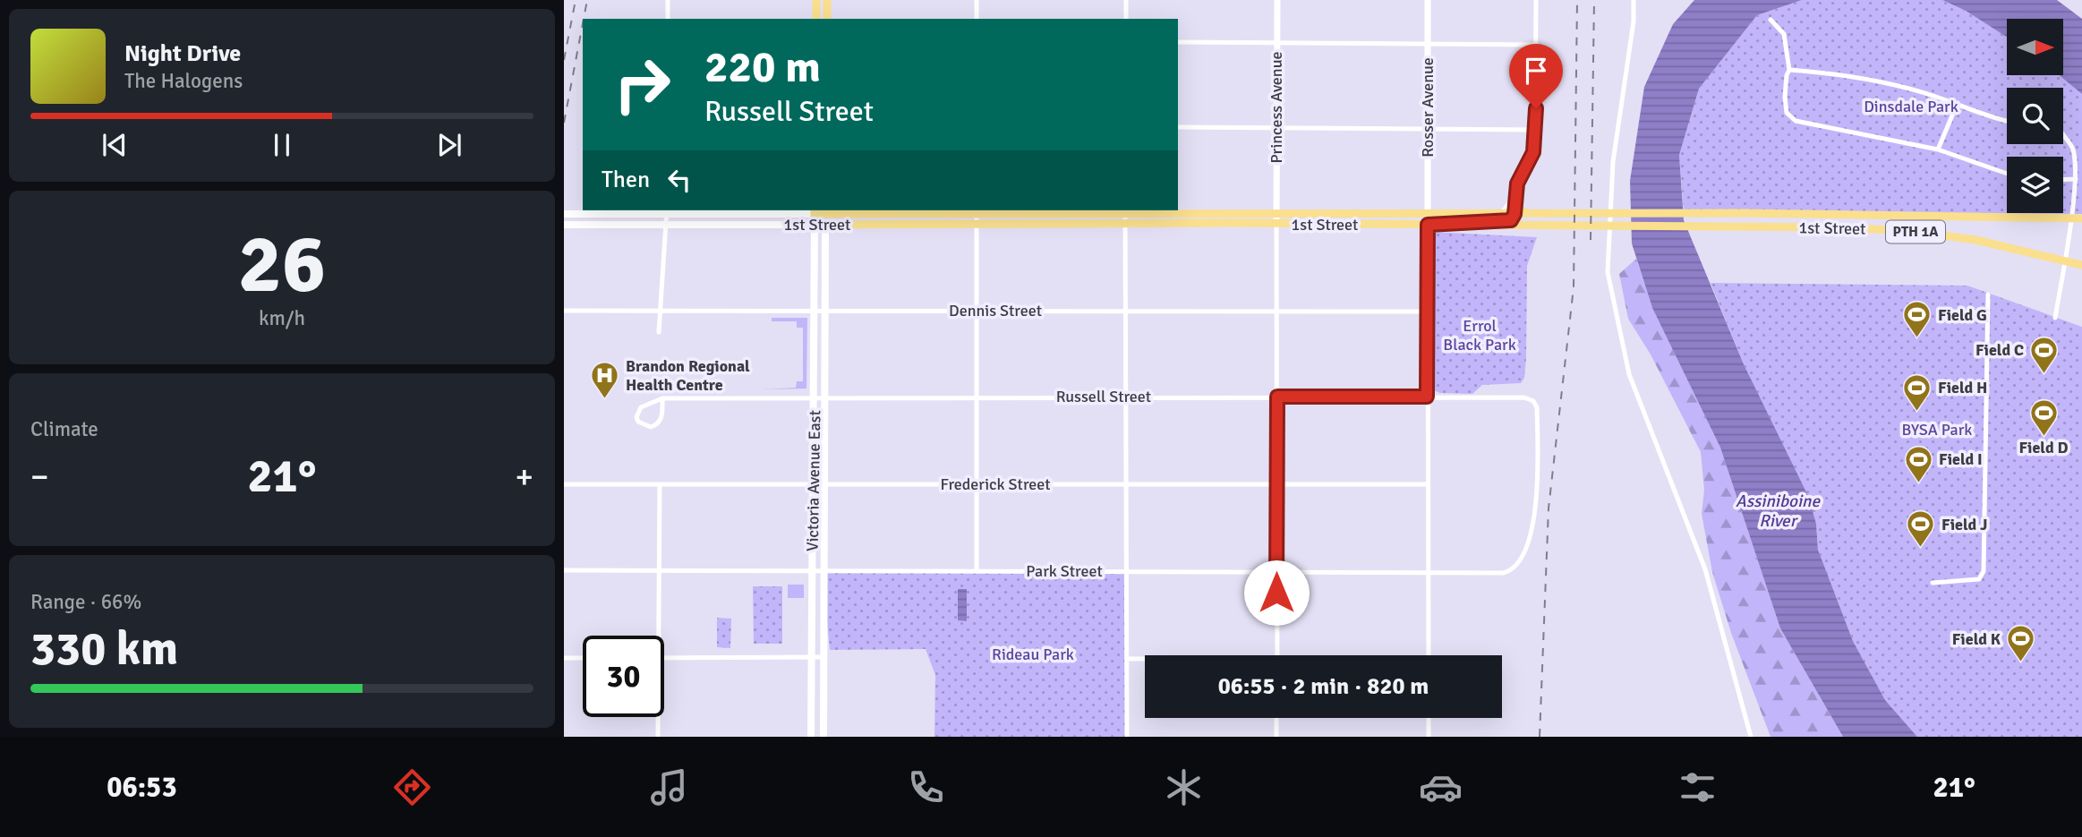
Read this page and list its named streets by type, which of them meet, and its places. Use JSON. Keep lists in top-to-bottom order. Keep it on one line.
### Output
{"streets":{"main road":["1st Street","PTH 1A","Victoria Avenue East"],"street":["Princess Avenue","Rosser Avenue","Dennis Street","Russell Street","Frederick Street","Park Street"]},"crossings":[["Princess Avenue","1st Street"],["Rosser Avenue","1st Street"],["1st Street","Victoria Avenue East"],["Dennis Street","Victoria Avenue East"],["Russell Street","Victoria Avenue East"],["Russell Street","Park Street"],["Victoria Avenue East","Frederick Street"],["Victoria Avenue East","Park Street"]],"water":["Assiniboine River"],"parks":["Dinsdale Park","Errol Black Park","BYSA Park","Rideau Park"],"places":{"sports":["Field G","Field C","Field H","Field D","Field I","Field J","Field K"],"hospital":["Brandon Regional Health Centre"]},"north":"right","page":{"turn":["220 m","Russell Street"],"song":["Night Drive","The Halogens"],"then":"Then","tile":[["26","km/h"],"Climate",["Range · 66%","330 km"]],"heat":["−","21°","+"],"limit":"30","trip":"06:55 · 2 min · 820 m","tabs":["06:53","21°"]}}
